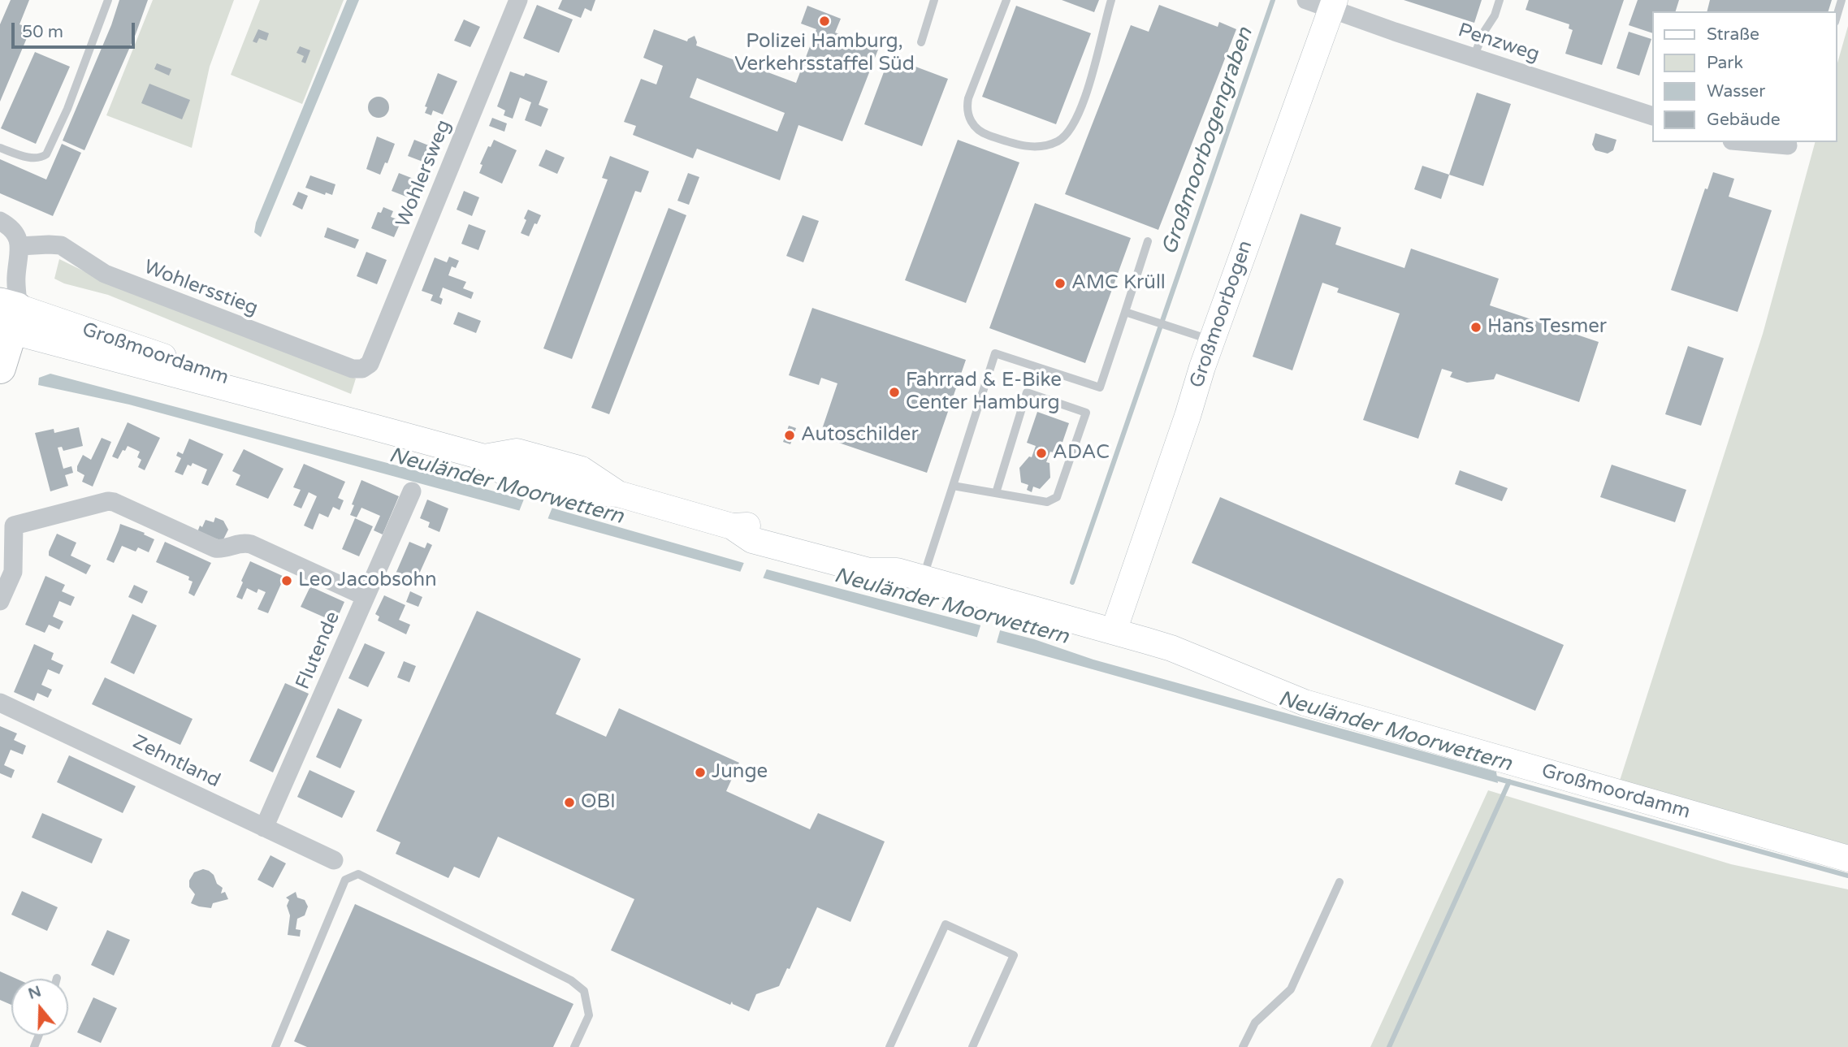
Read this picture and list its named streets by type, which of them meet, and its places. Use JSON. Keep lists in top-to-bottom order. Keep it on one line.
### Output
{"streets":{"main road":["Großmoorbogen","Großmoordamm"],"street":["Penzweg","Wohlersweg","Wohlersstieg","Flutende","Zehntland"]},"crossings":[["Penzweg","Großmoorbogen"],["Wohlersweg","Wohlersstieg"],["Großmoorbogen","Großmoordamm"],["Flutende","Zehntland"]],"water":["Großmoorbogengraben","Neuländer Moorwettern"],"places":["Polizei Hamburg, Verkehrsstaffel Süd","AMC Krüll","Hans Tesmer","Fahrrad & E-Bike Center Hamburg","Autoschilder","ADAC","Leo Jacobsohn","Junge","OBI"],"legend":["Straße","Park","Wasser","Gebäude"],"scale_bar":"50 m","north":"top"}
